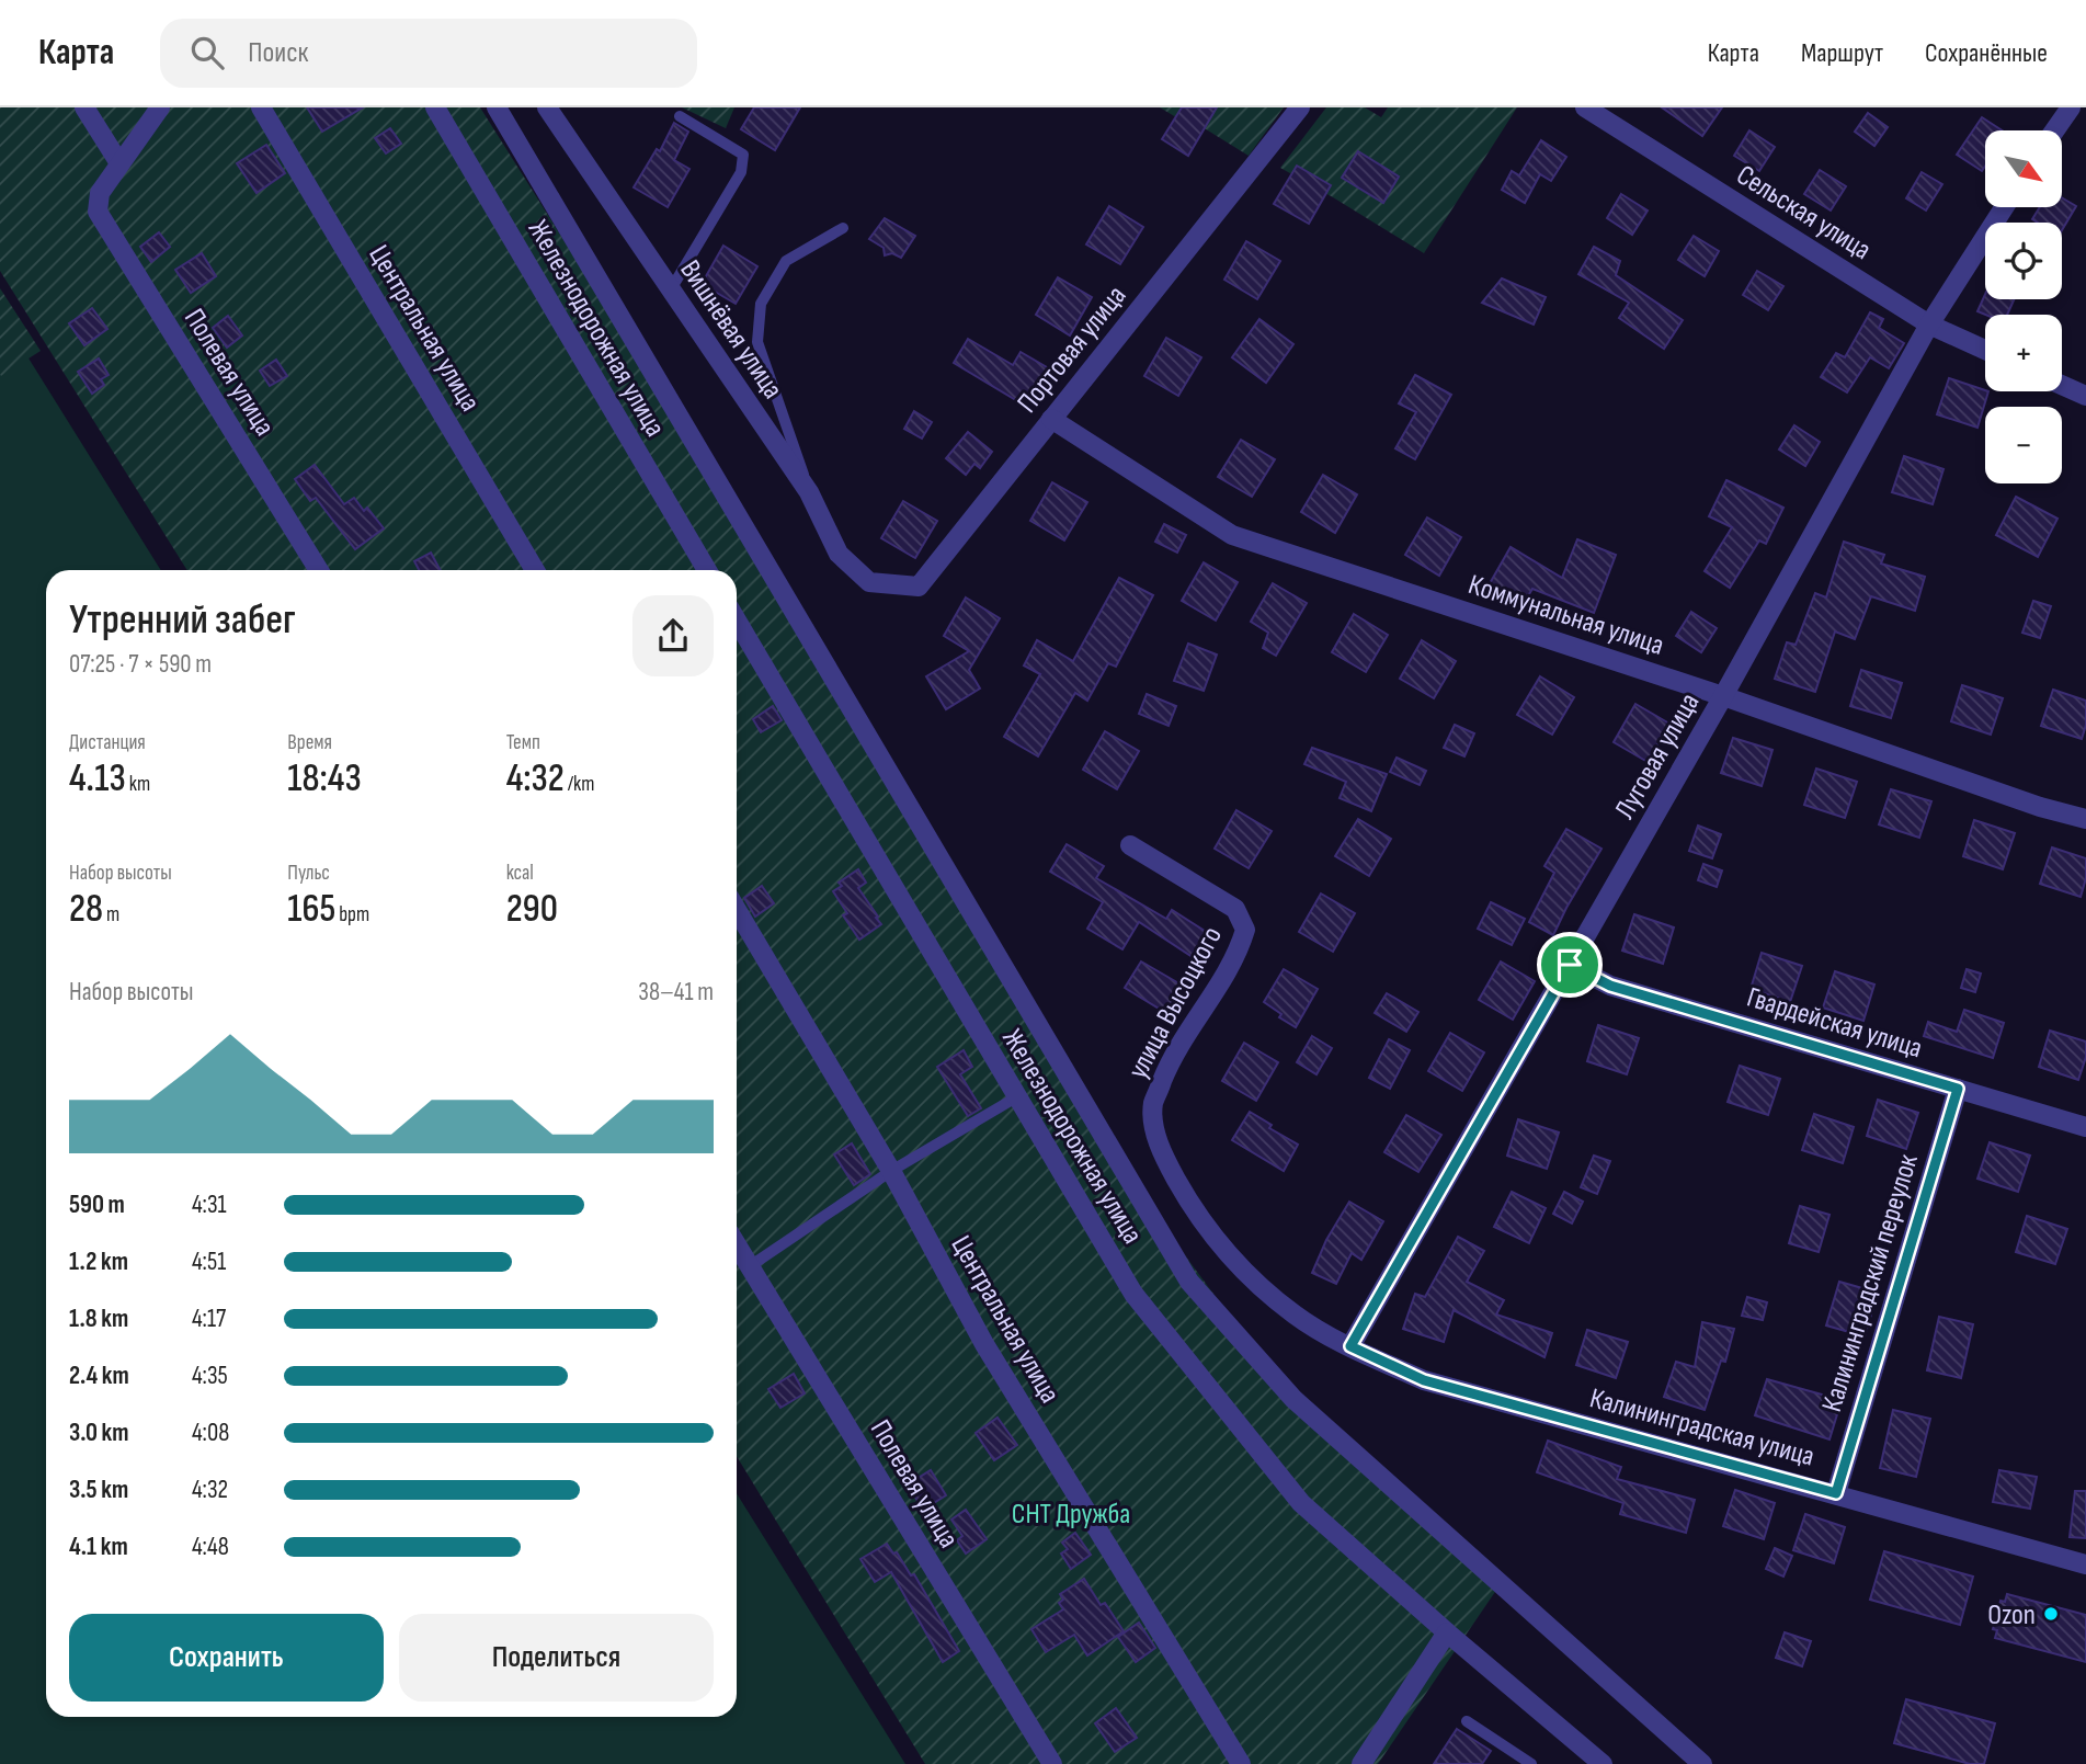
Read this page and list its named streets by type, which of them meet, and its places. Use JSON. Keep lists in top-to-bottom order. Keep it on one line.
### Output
{"streets":{"street":["Сельская улица","Центральная улица","Железнодорожная улица","Вишнёвая улица","Портовая улица","Полевая улица","Коммунальная улица","Луговая улица","улица Высоцкого","Гвардейская улица","Калининградский переулок","Калининградская улица"]},"crossings":[["Сельская улица","Луговая улица"],["Вишнёвая улица","Портовая улица"],["Портовая улица","Коммунальная улица"],["Коммунальная улица","Луговая улица"],["Луговая улица","улица Высоцкого"],["Луговая улица","Гвардейская улица"],["Луговая улица","Калининградская улица"],["улица Высоцкого","Калининградская улица"],["Гвардейская улица","Калининградский переулок"],["Калининградский переулок","Калининградская улица"]],"parks":["СНТ Дружба"],"places":["Ozon"],"north":"bottom right","page":{"header":"Карта","search":"Поиск","nav":["Карта","Маршрут","Сохранённые"],"map_buttons":["+","−"],"heading":["Утренний забег","07:25 · 7 × 590 m"],"stats":[["Дистанция","4.13 km"],["Время","18:43"],["Темп","4:32 /km"],["Набор высоты","28 m"],["Пульс","165 bpm"],["kcal","290"]],"chart":["Набор высоты","38–41 m"],"list":[{"name":"590 m","note":"4:31"},{"name":"1.2 km","note":"4:51"},{"name":"1.8 km","note":"4:17"},{"name":"2.4 km","note":"4:35"},{"name":"3.0 km","note":"4:08"},{"name":"3.5 km","note":"4:32"},{"name":"4.1 km","note":"4:48"}],"buttons":["Сохранить","Поделиться"]}}
